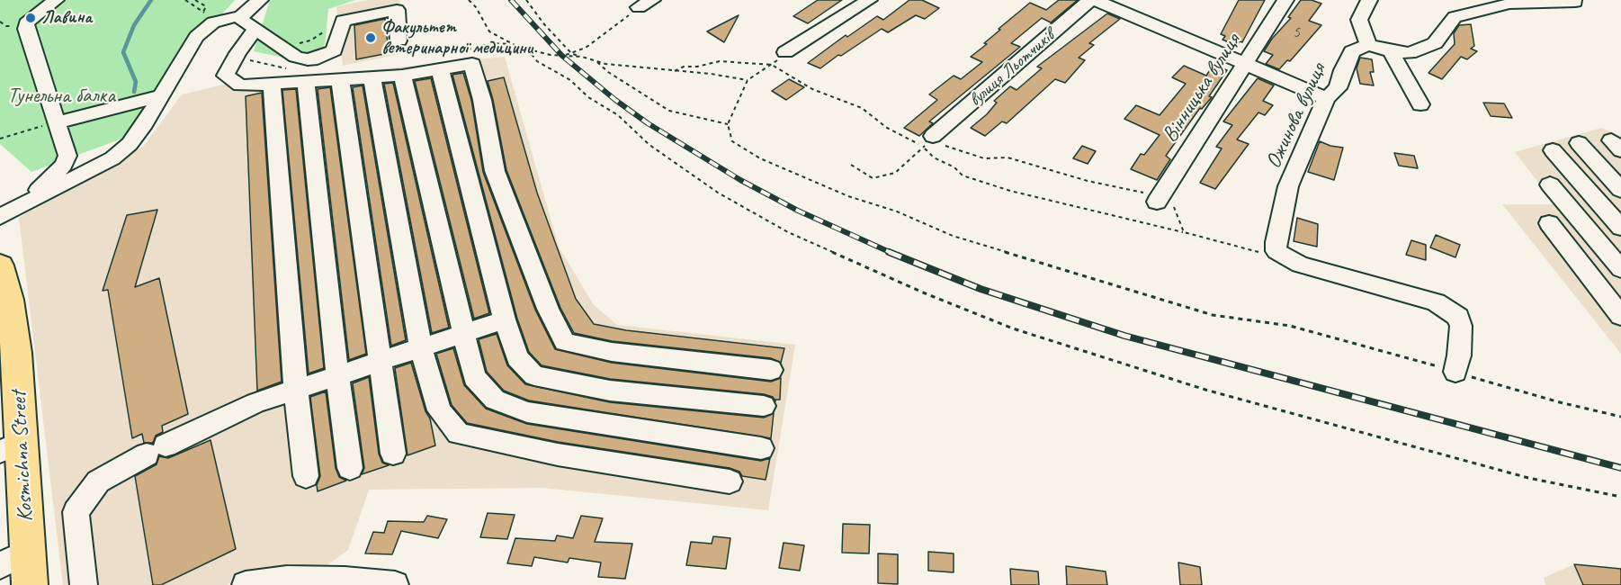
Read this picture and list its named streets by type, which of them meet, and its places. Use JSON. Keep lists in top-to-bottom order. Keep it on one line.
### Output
{"streets":{"main road":["Kosmichna Street"],"street":["вулиця Льотчиків","Вінницька вулиця","Ожинова вулиця"]},"parks":["Тунельна балка"],"places":["Лавина","Факультет ветеринарної медицини"],"house_numbers":["5"]}
